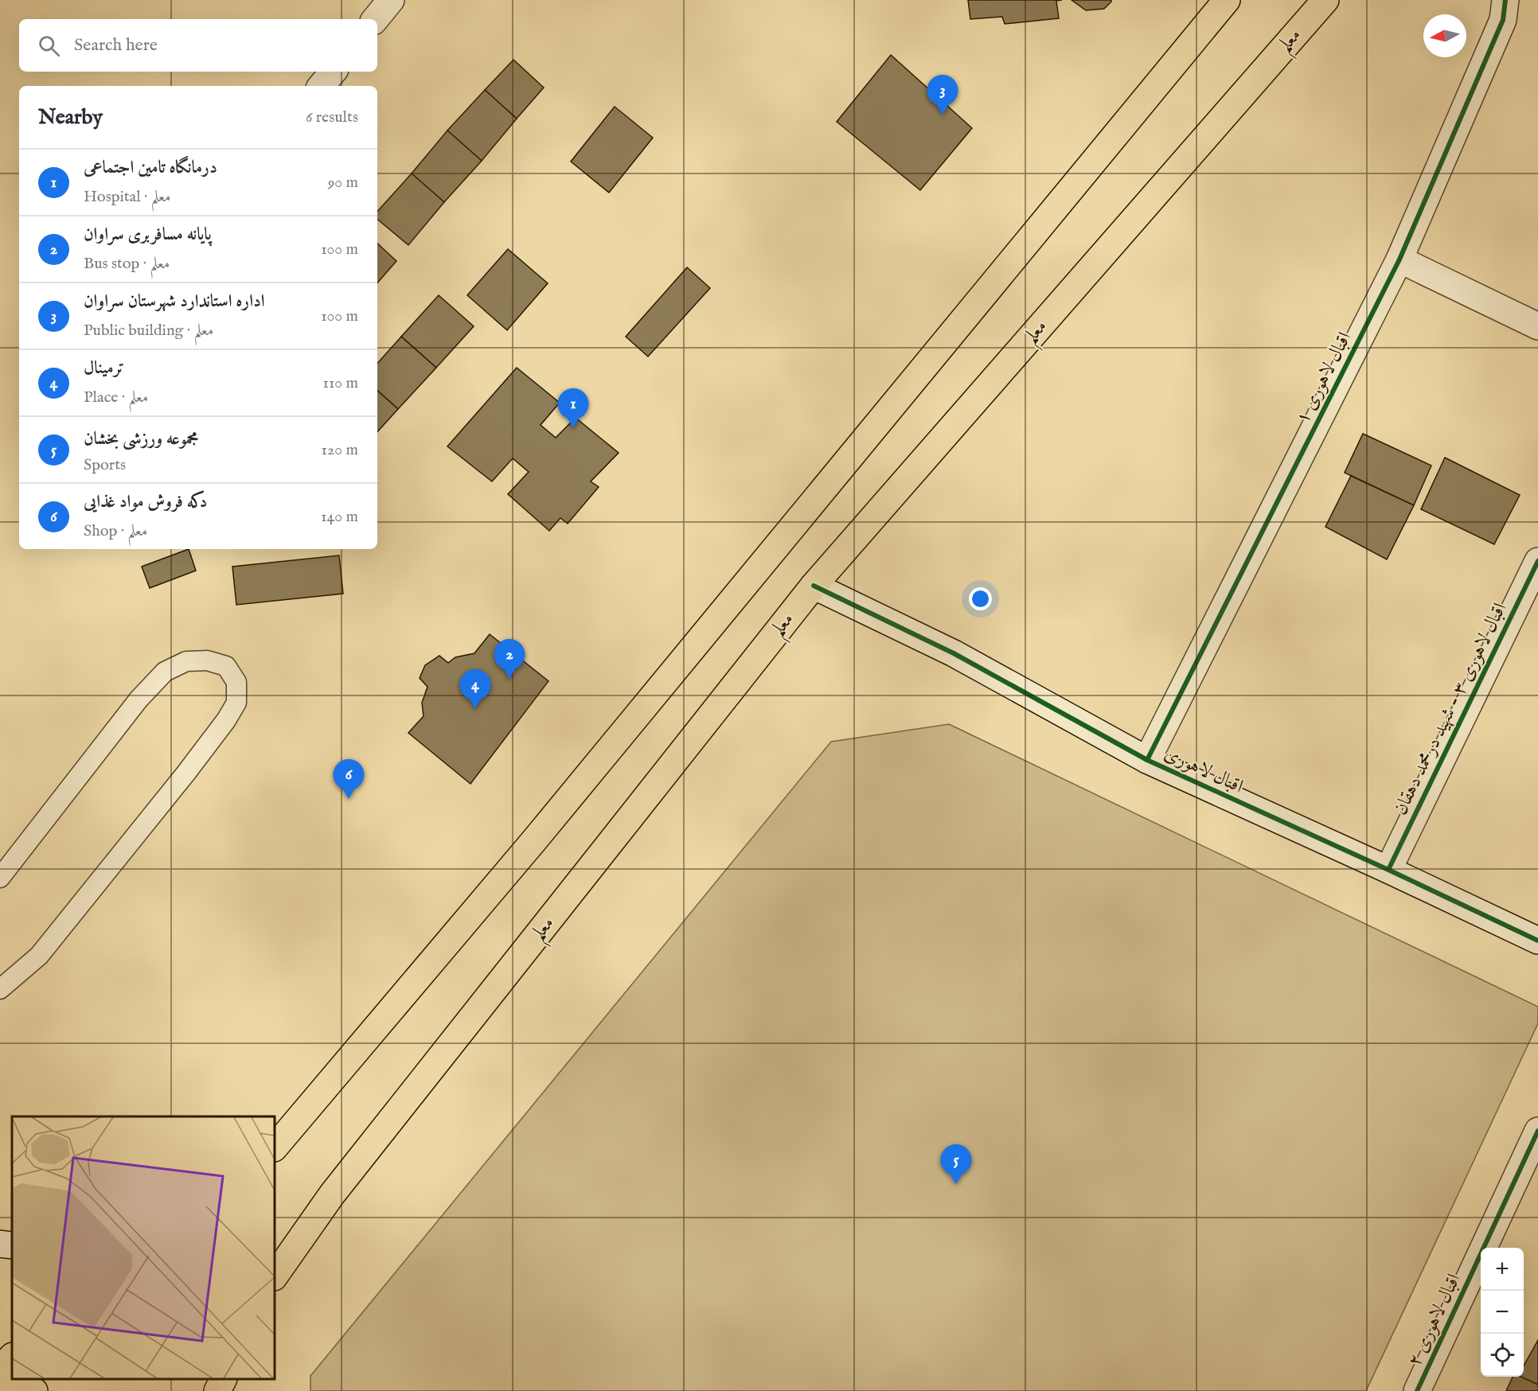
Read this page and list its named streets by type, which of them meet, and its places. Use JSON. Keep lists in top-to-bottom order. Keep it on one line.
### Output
{"streets":{"main road":["معلم"],"street":["اقبال لاهوری ۱","اقبال لاهوری ۳ - شهید درمحمد دهقان","اقبال لاهوری","اقبال لاهوری ۲"]},"crossings":[["معلم","اقبال لاهوری"],["اقبال لاهوری ۱","اقبال لاهوری"],["اقبال لاهوری ۳ - شهید درمحمد دهقان","اقبال لاهوری"]],"north":"left","page":{"search":"Search here","pins":["3","1","2","4","6","5"],"heading":["Nearby","6 results"],"list":[{"mark":"1","name":"درمانگاه تامین اجتماعی","note":"Hospital · معلم","value":"90 m"},{"mark":"2","name":"پایانه مسافربری سراوان","note":"Bus stop · معلم","value":"100 m"},{"mark":"3","name":"اداره استاندارد شهرستان سراوان","note":"Public building · معلم","value":"100 m"},{"mark":"4","name":"ترمینال","note":"Place · معلم","value":"110 m"},{"mark":"5","name":"مجموعه ورزشی بخشان","note":"Sports","value":"120 m"},{"mark":"6","name":"دکه فروش مواد غذایی","note":"Shop · معلم","value":"140 m"}],"map_buttons":["+","−"]}}
